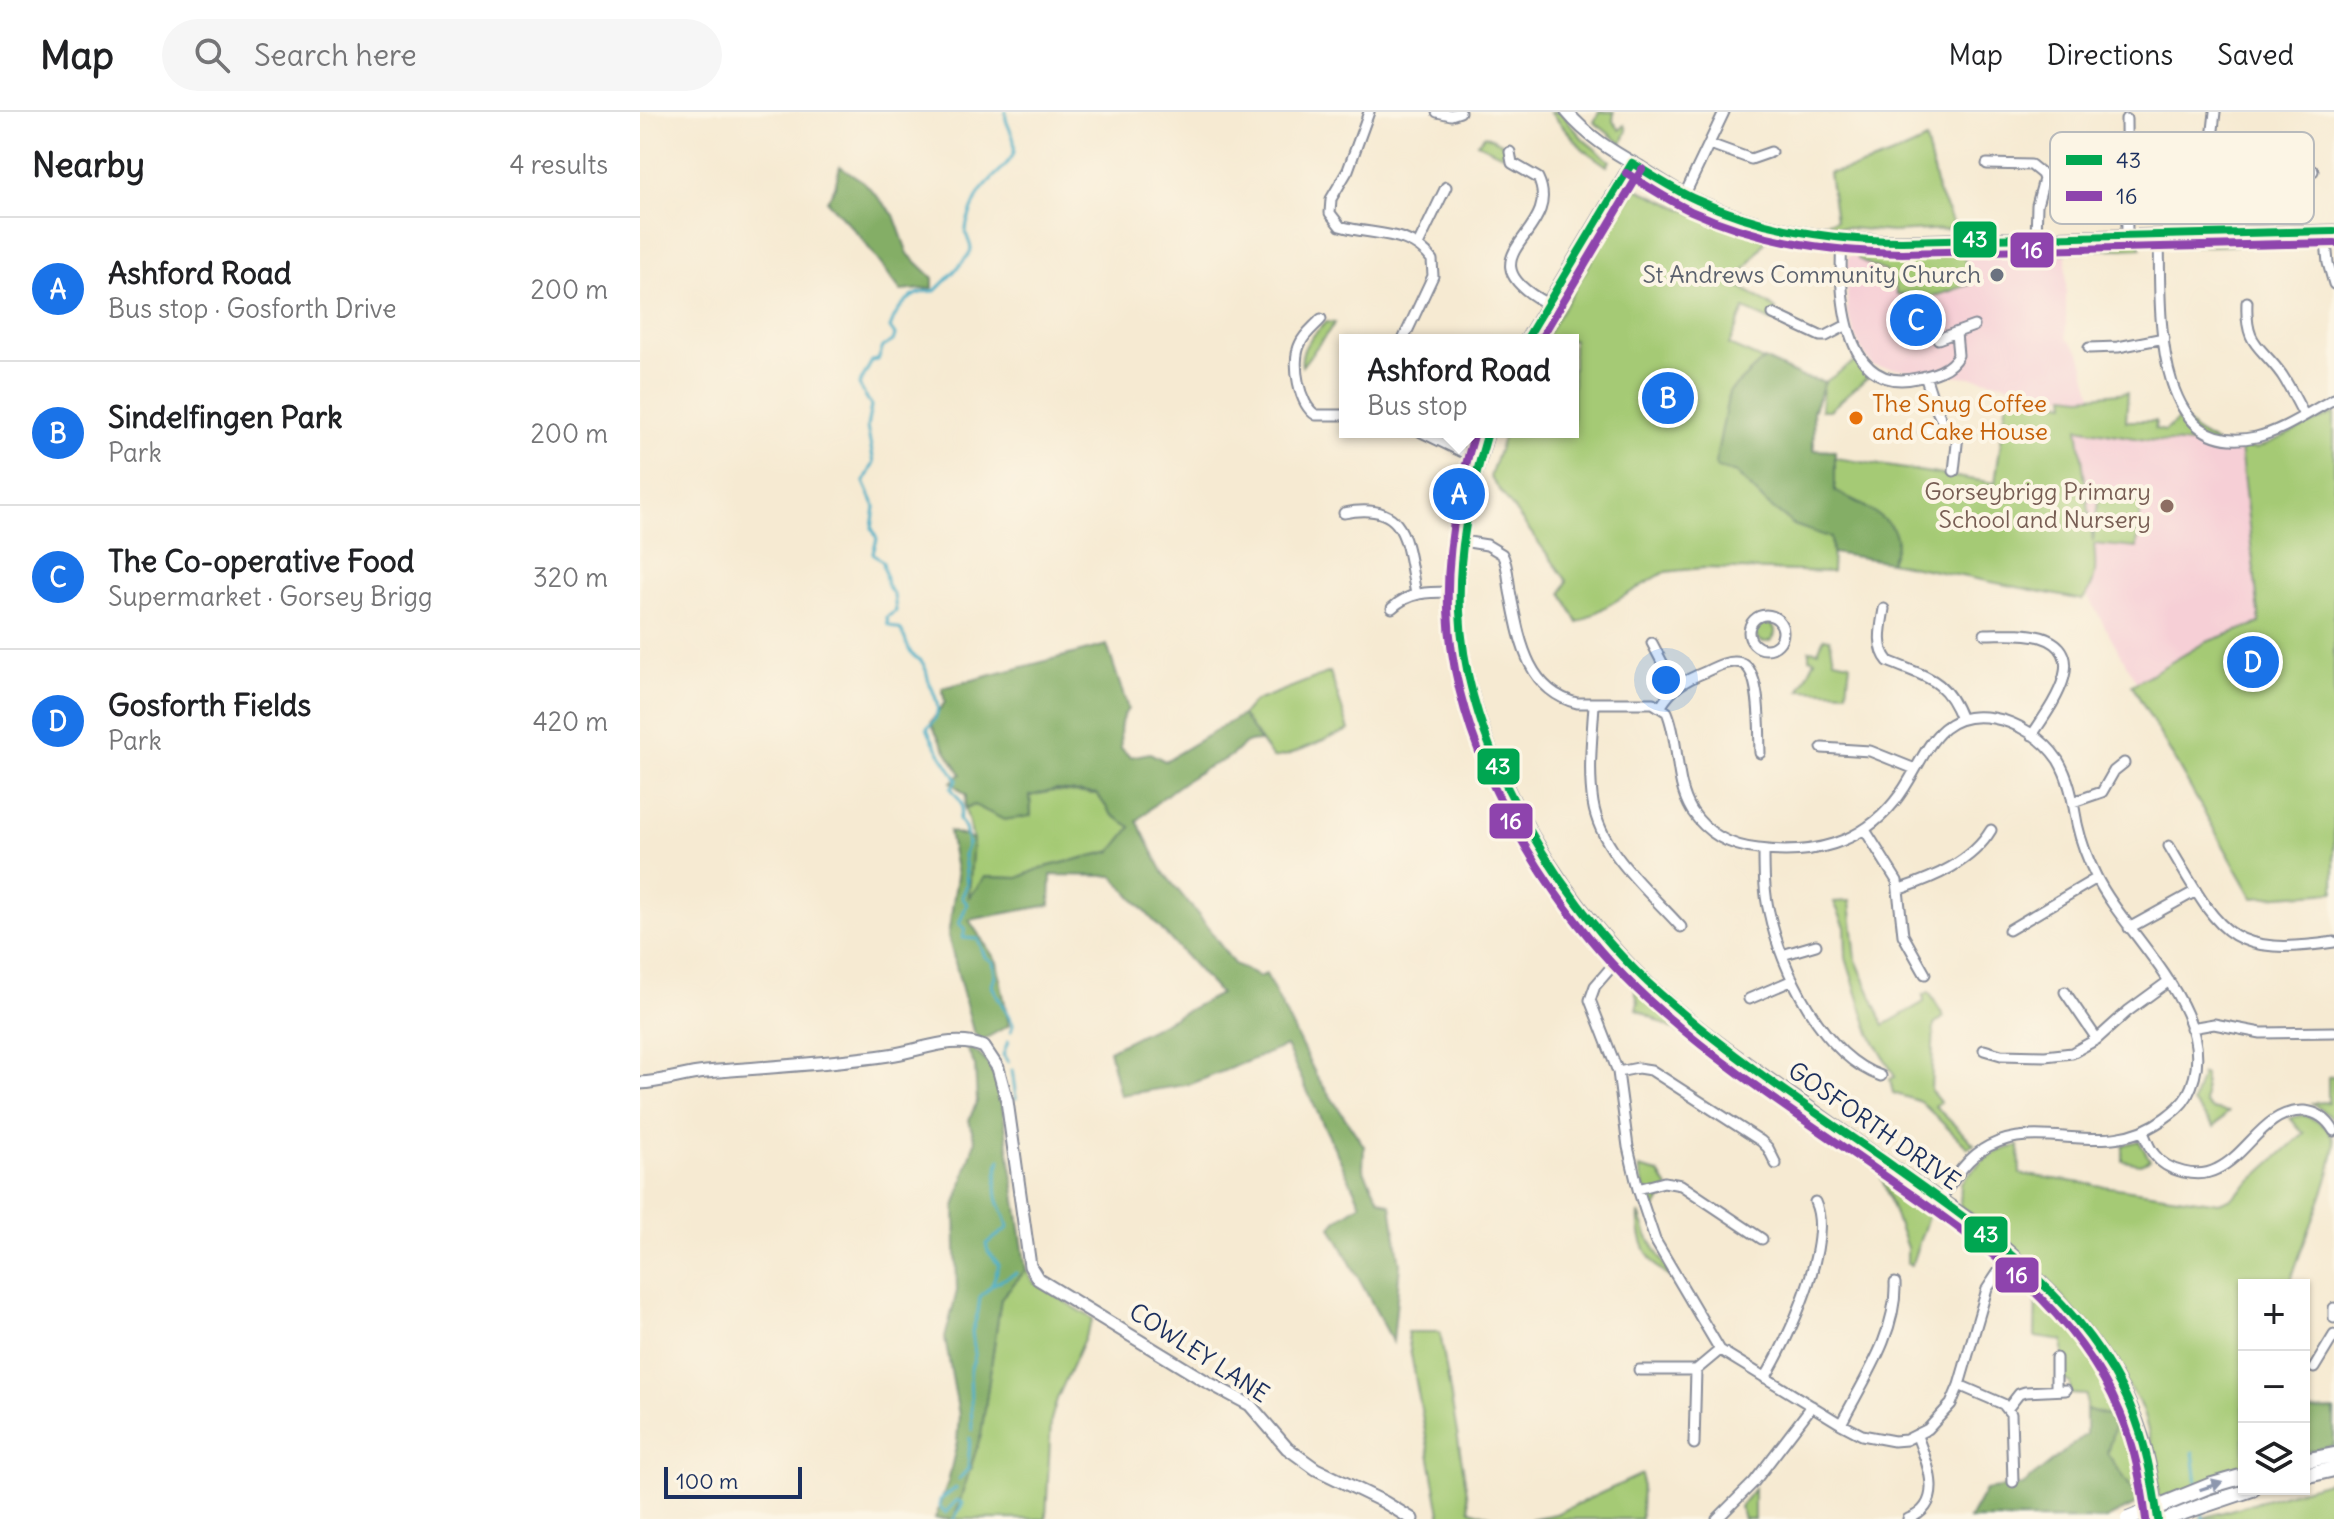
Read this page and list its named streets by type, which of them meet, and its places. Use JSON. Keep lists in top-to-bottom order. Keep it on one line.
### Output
{"streets":{"street":["GOSFORTH DRIVE","COWLEY LANE"]},"places":["St Andrews Community Church","The Snug Coffee and Cake House","Gorseybrigg Primary School and Nursery"],"lines":["transit line 43","transit line 16"],"legend":["43","16"],"scale_bar":"100 m","page":{"header":"Map","search":"Search here","nav":["Map","Directions","Saved"],"heading":["Nearby","4 results"],"list":[{"mark":"A","name":"Ashford Road","note":"Bus stop · Gosforth Drive","value":"200 m"},{"mark":"B","name":"Sindelfingen Park","note":"Park","value":"200 m"},{"mark":"C","name":"The Co-operative Food","note":"Supermarket · Gorsey Brigg","value":"320 m"},{"mark":"D","name":"Gosforth Fields","note":"Park","value":"420 m"}],"pins":["C","B","A","D"],"popup":["Ashford Road","Bus stop"],"map_buttons":["+","−"],"scale":"100 m"}}
